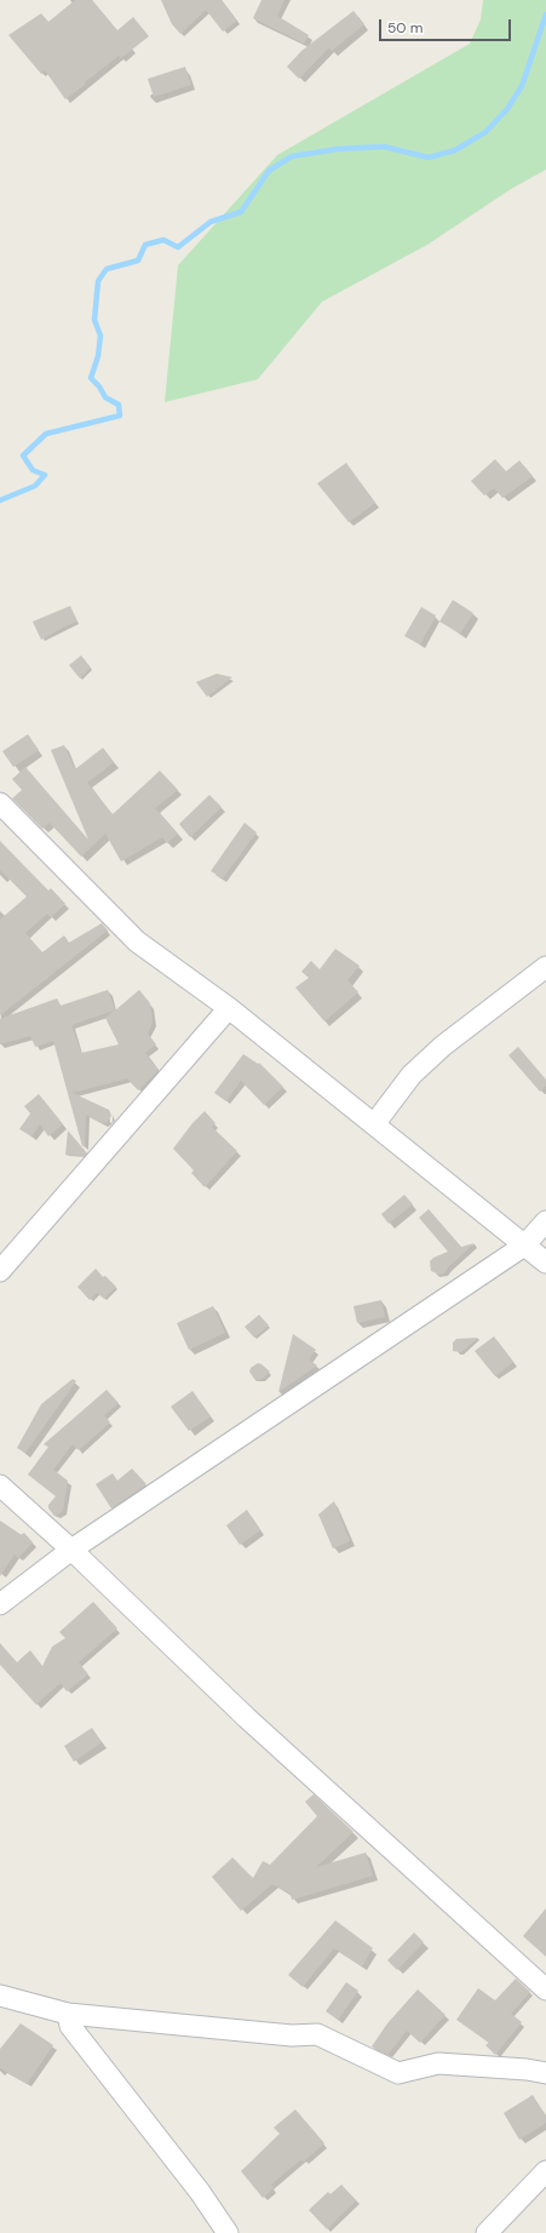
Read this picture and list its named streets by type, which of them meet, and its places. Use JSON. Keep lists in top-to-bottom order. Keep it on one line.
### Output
{"scale_bar":"50 m"}
